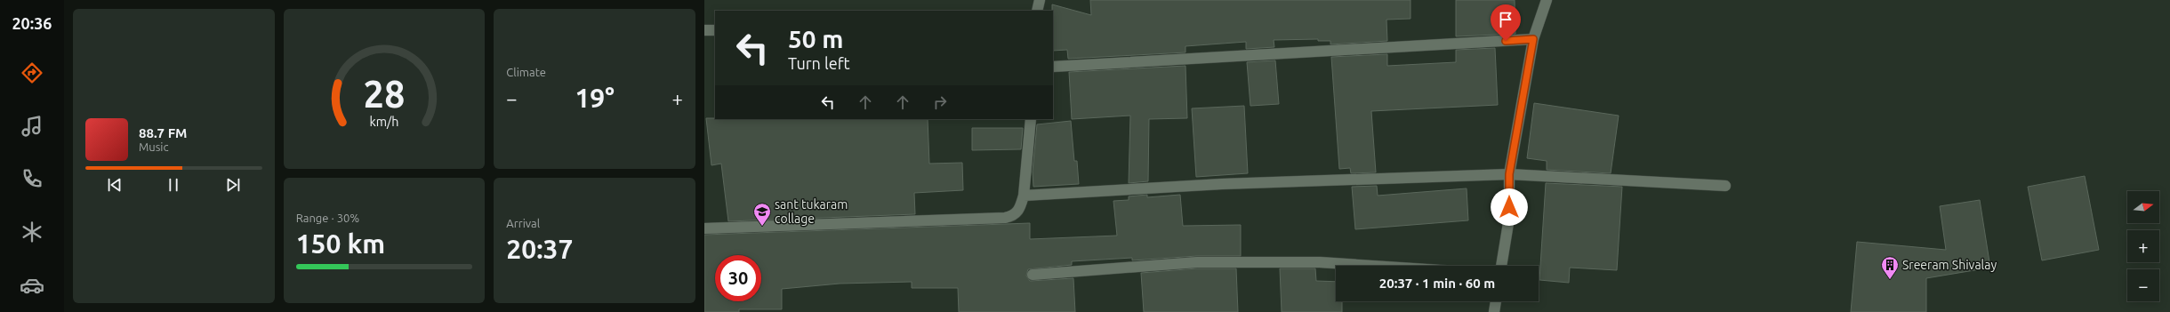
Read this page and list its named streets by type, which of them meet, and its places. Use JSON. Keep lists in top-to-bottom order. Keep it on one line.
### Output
{"places":{"school or university":["sant tukaram collage"],"building":["Sreeram Shivalay"]},"north":"right","page":{"tabs":"20:36","tile":["Climate",["Range · 30%","150 km"],["Arrival","20:37"]],"turn":["50 m","Turn left"],"heat":["−","19°","+"],"song":["88.7 FM","Music"],"map_buttons":["+","−"],"limit":"30","trip":"20:37 · 1 min · 60 m","gauge":["28","km/h"]}}
